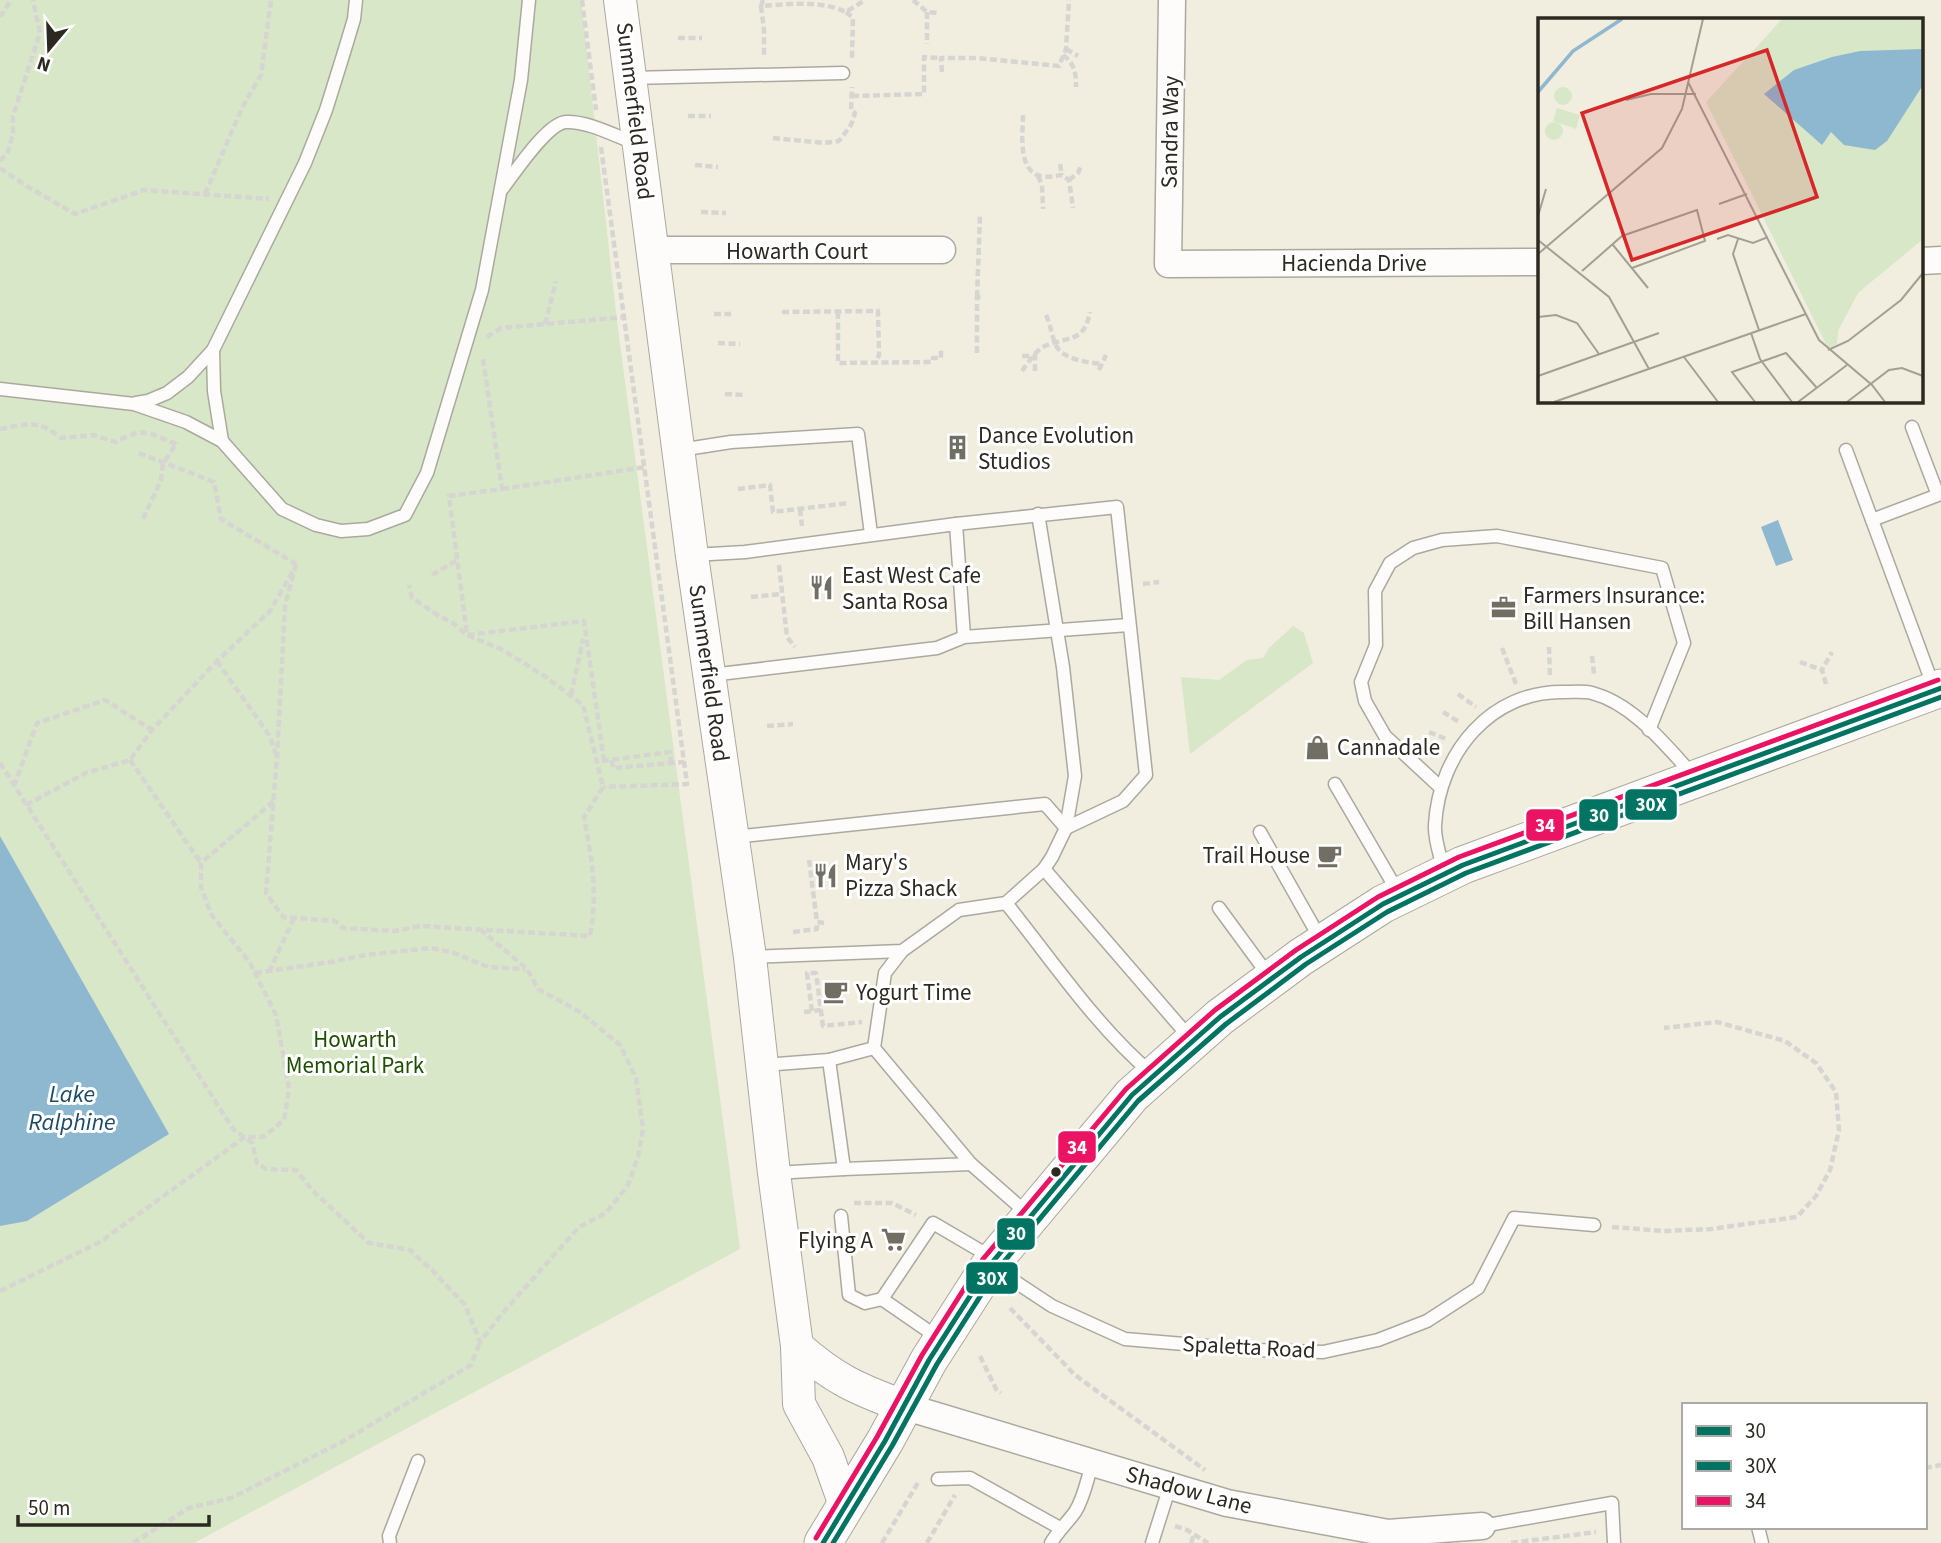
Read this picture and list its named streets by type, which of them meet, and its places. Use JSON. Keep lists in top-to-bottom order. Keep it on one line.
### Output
{"streets":{"street":["Summerfield Road","Sandra Way","Howarth Court","Hacienda Drive","Shadow Lane"],"lane":["Spaletta Road"]},"crossings":[["Summerfield Road","Howarth Court"],["Sandra Way","Hacienda Drive"]],"water":["Lake Ralphine"],"parks":["Howarth Memorial Park"],"places":{"building":["Dance Evolution Studios"],"restaurant":["East West Cafe Santa Rosa","Mary's Pizza Shack"],"office":["Farmers Insurance: Bill Hansen"],"shop":["Cannadale"],"cafe":["Trail House","Yogurt Time"],"supermarket":["Flying A"]},"lines":["transit line 34","transit line 30","transit line 30X"],"legend":["30","30X","34"],"scale_bar":"50 m","north":"bottom"}
